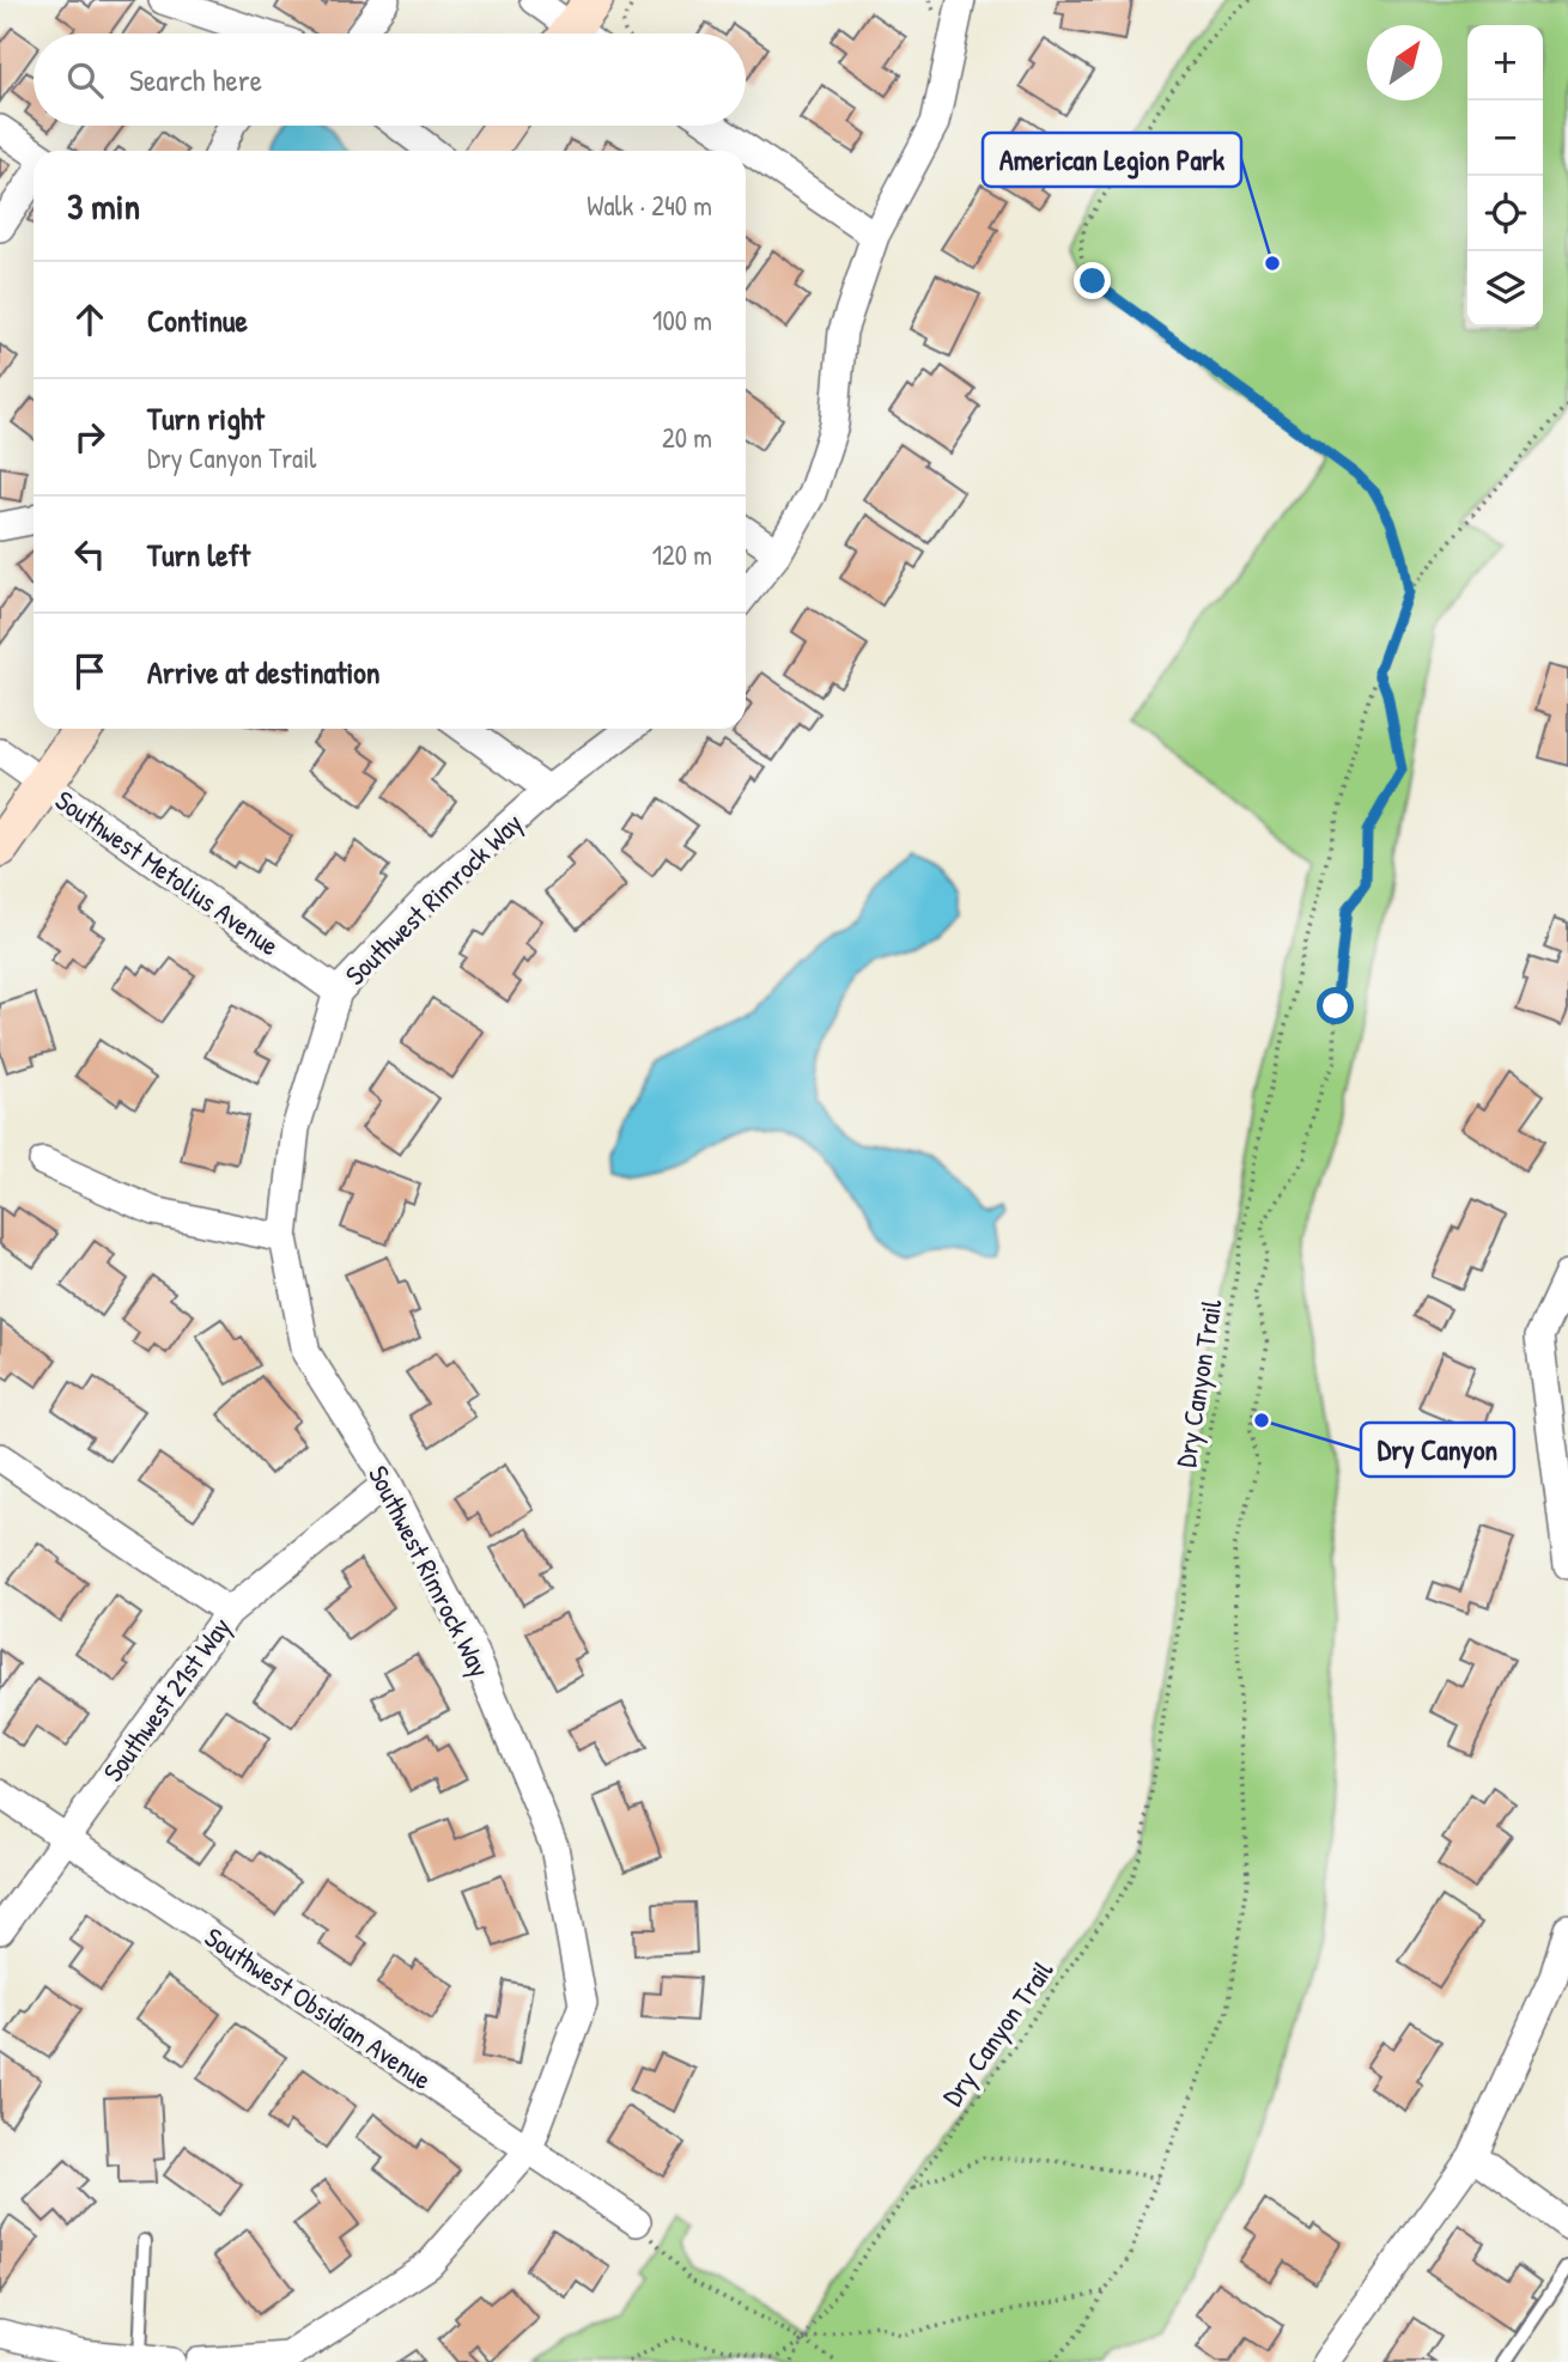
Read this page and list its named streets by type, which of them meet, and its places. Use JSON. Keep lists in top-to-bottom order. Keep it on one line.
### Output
{"streets":{"street":["Southwest Metolius Avenue","Southwest Rimrock Way","Southwest 21st Way","Southwest Obsidian Avenue"],"path":["Dry Canyon Trail"]},"crossings":[["Southwest Metolius Avenue","Southwest Rimrock Way"],["Southwest Rimrock Way","Southwest 21st Way"],["Southwest Rimrock Way","Southwest Obsidian Avenue"],["Southwest 21st Way","Southwest Obsidian Avenue"]],"places":["American Legion Park","Dry Canyon"],"north":"top right","page":{"map_buttons":["+","−"],"search":"Search here","heading":["3 min","Walk · 240 m"],"list":[["Continue","100 m"],["Turn right","Dry Canyon Trail","20 m"],["Turn left","120 m"],"Arrive at destination"]}}
